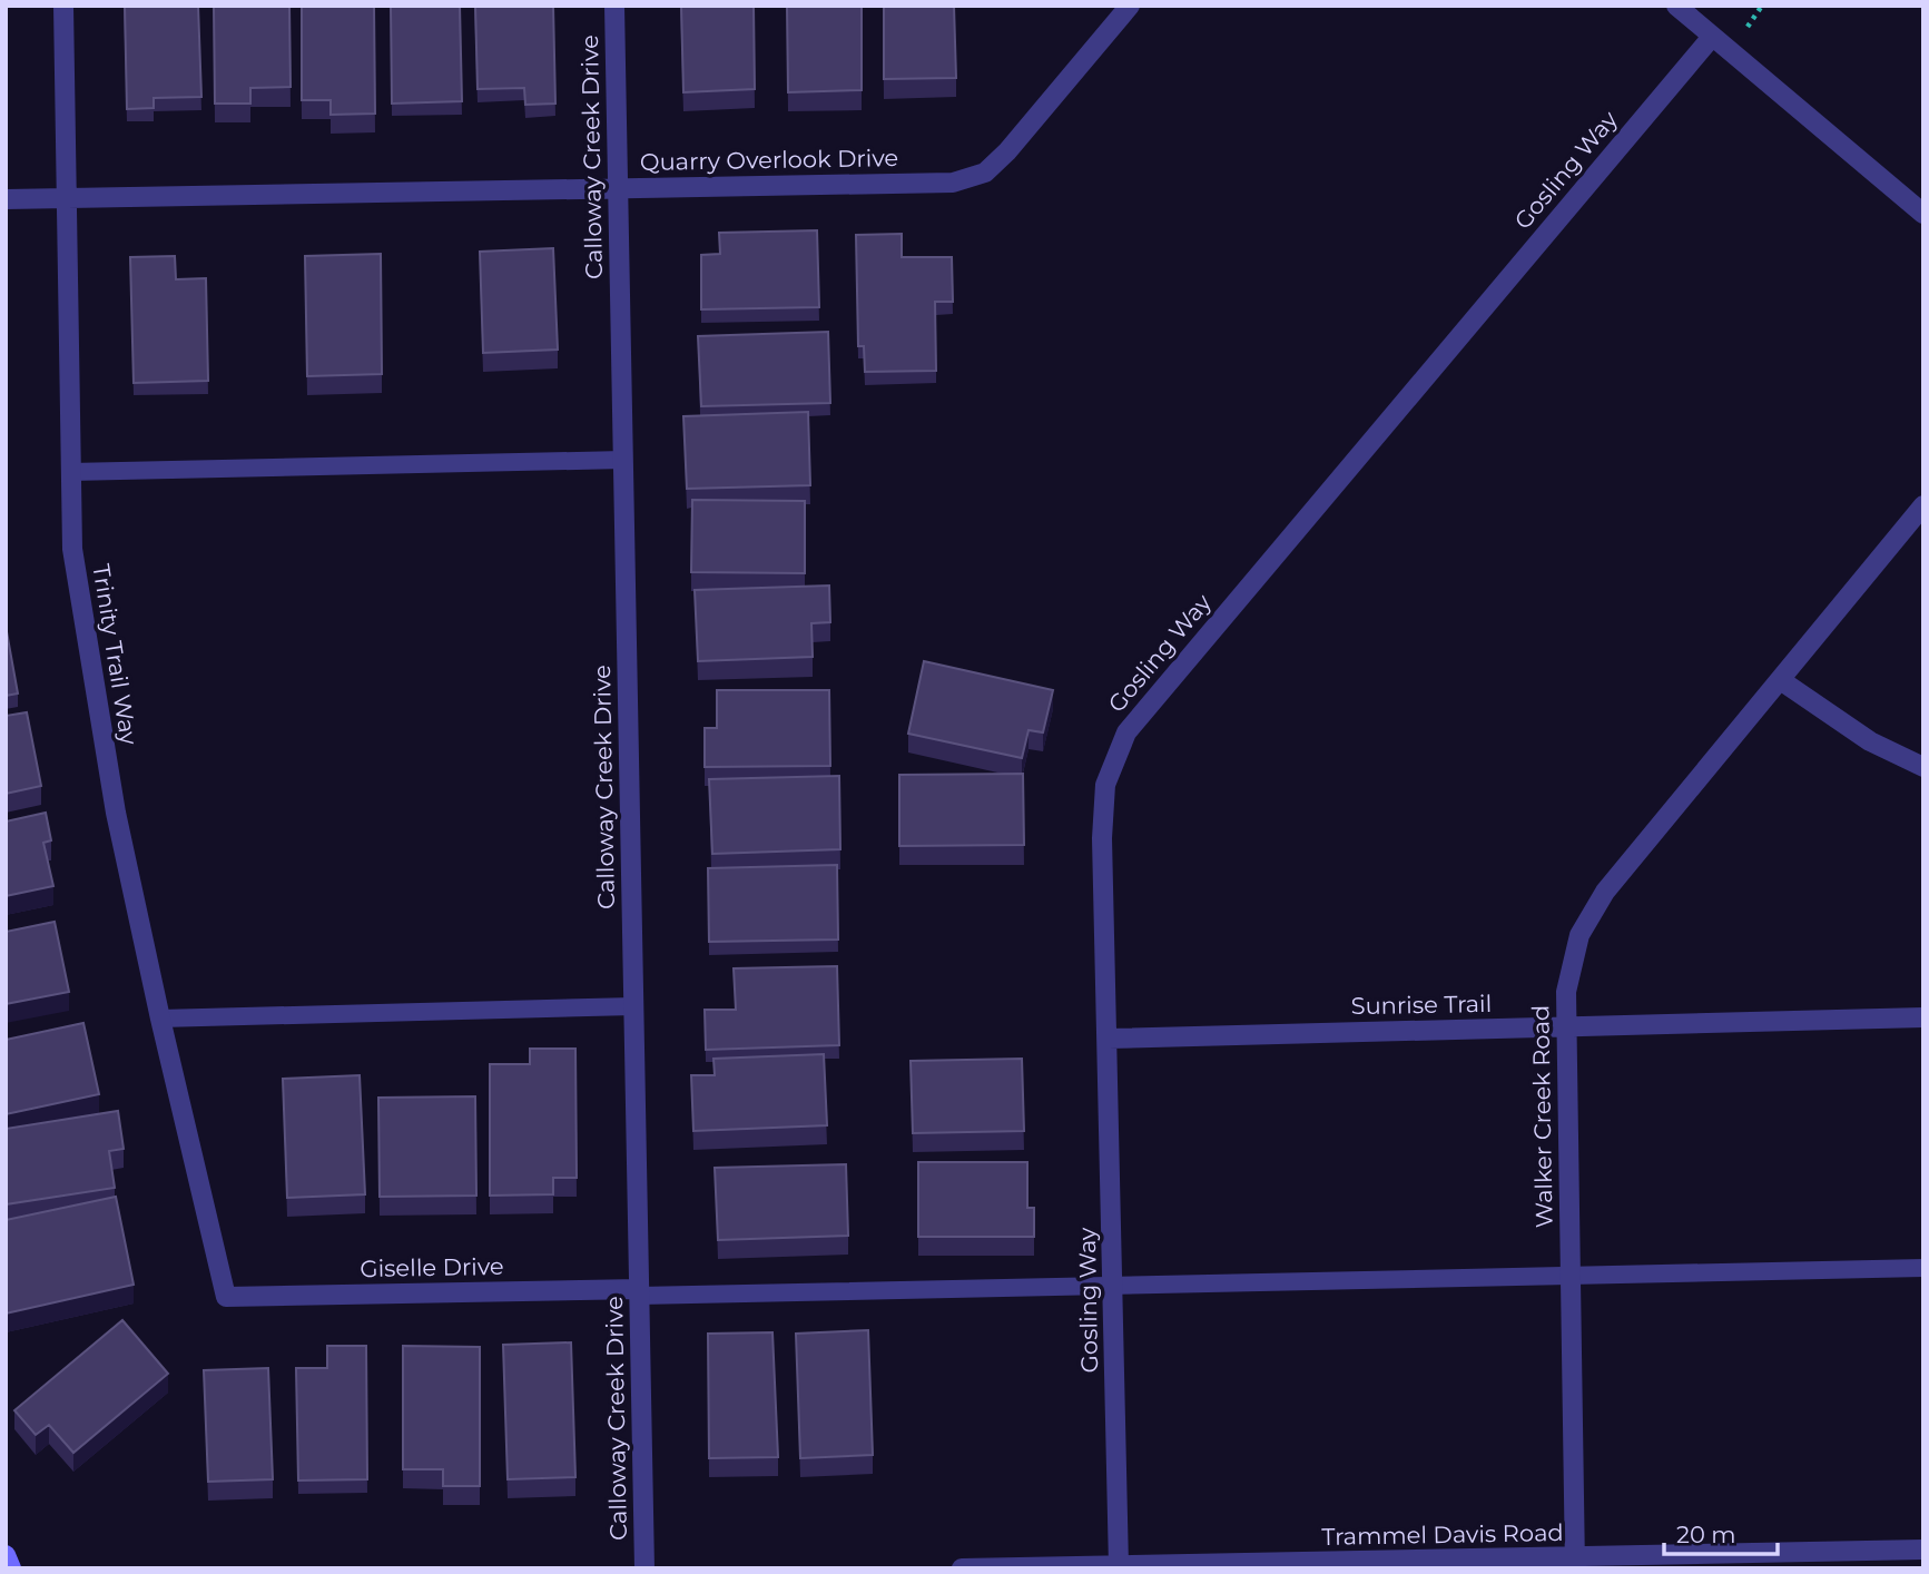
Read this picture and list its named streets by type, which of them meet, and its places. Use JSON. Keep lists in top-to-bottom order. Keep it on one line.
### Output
{"streets":{"street":["Calloway Creek Drive","Quarry Overlook Drive","Gosling Way","Trinity Trail Way","Sunrise Trail","Walker Creek Road","Giselle Drive","Trammel Davis Road"]},"crossings":[["Calloway Creek Drive","Quarry Overlook Drive"],["Calloway Creek Drive","Giselle Drive"],["Quarry Overlook Drive","Trinity Trail Way"],["Gosling Way","Sunrise Trail"],["Gosling Way","Trammel Davis Road"],["Trinity Trail Way","Giselle Drive"],["Sunrise Trail","Walker Creek Road"],["Walker Creek Road","Trammel Davis Road"]],"scale_bar":"20 m"}
